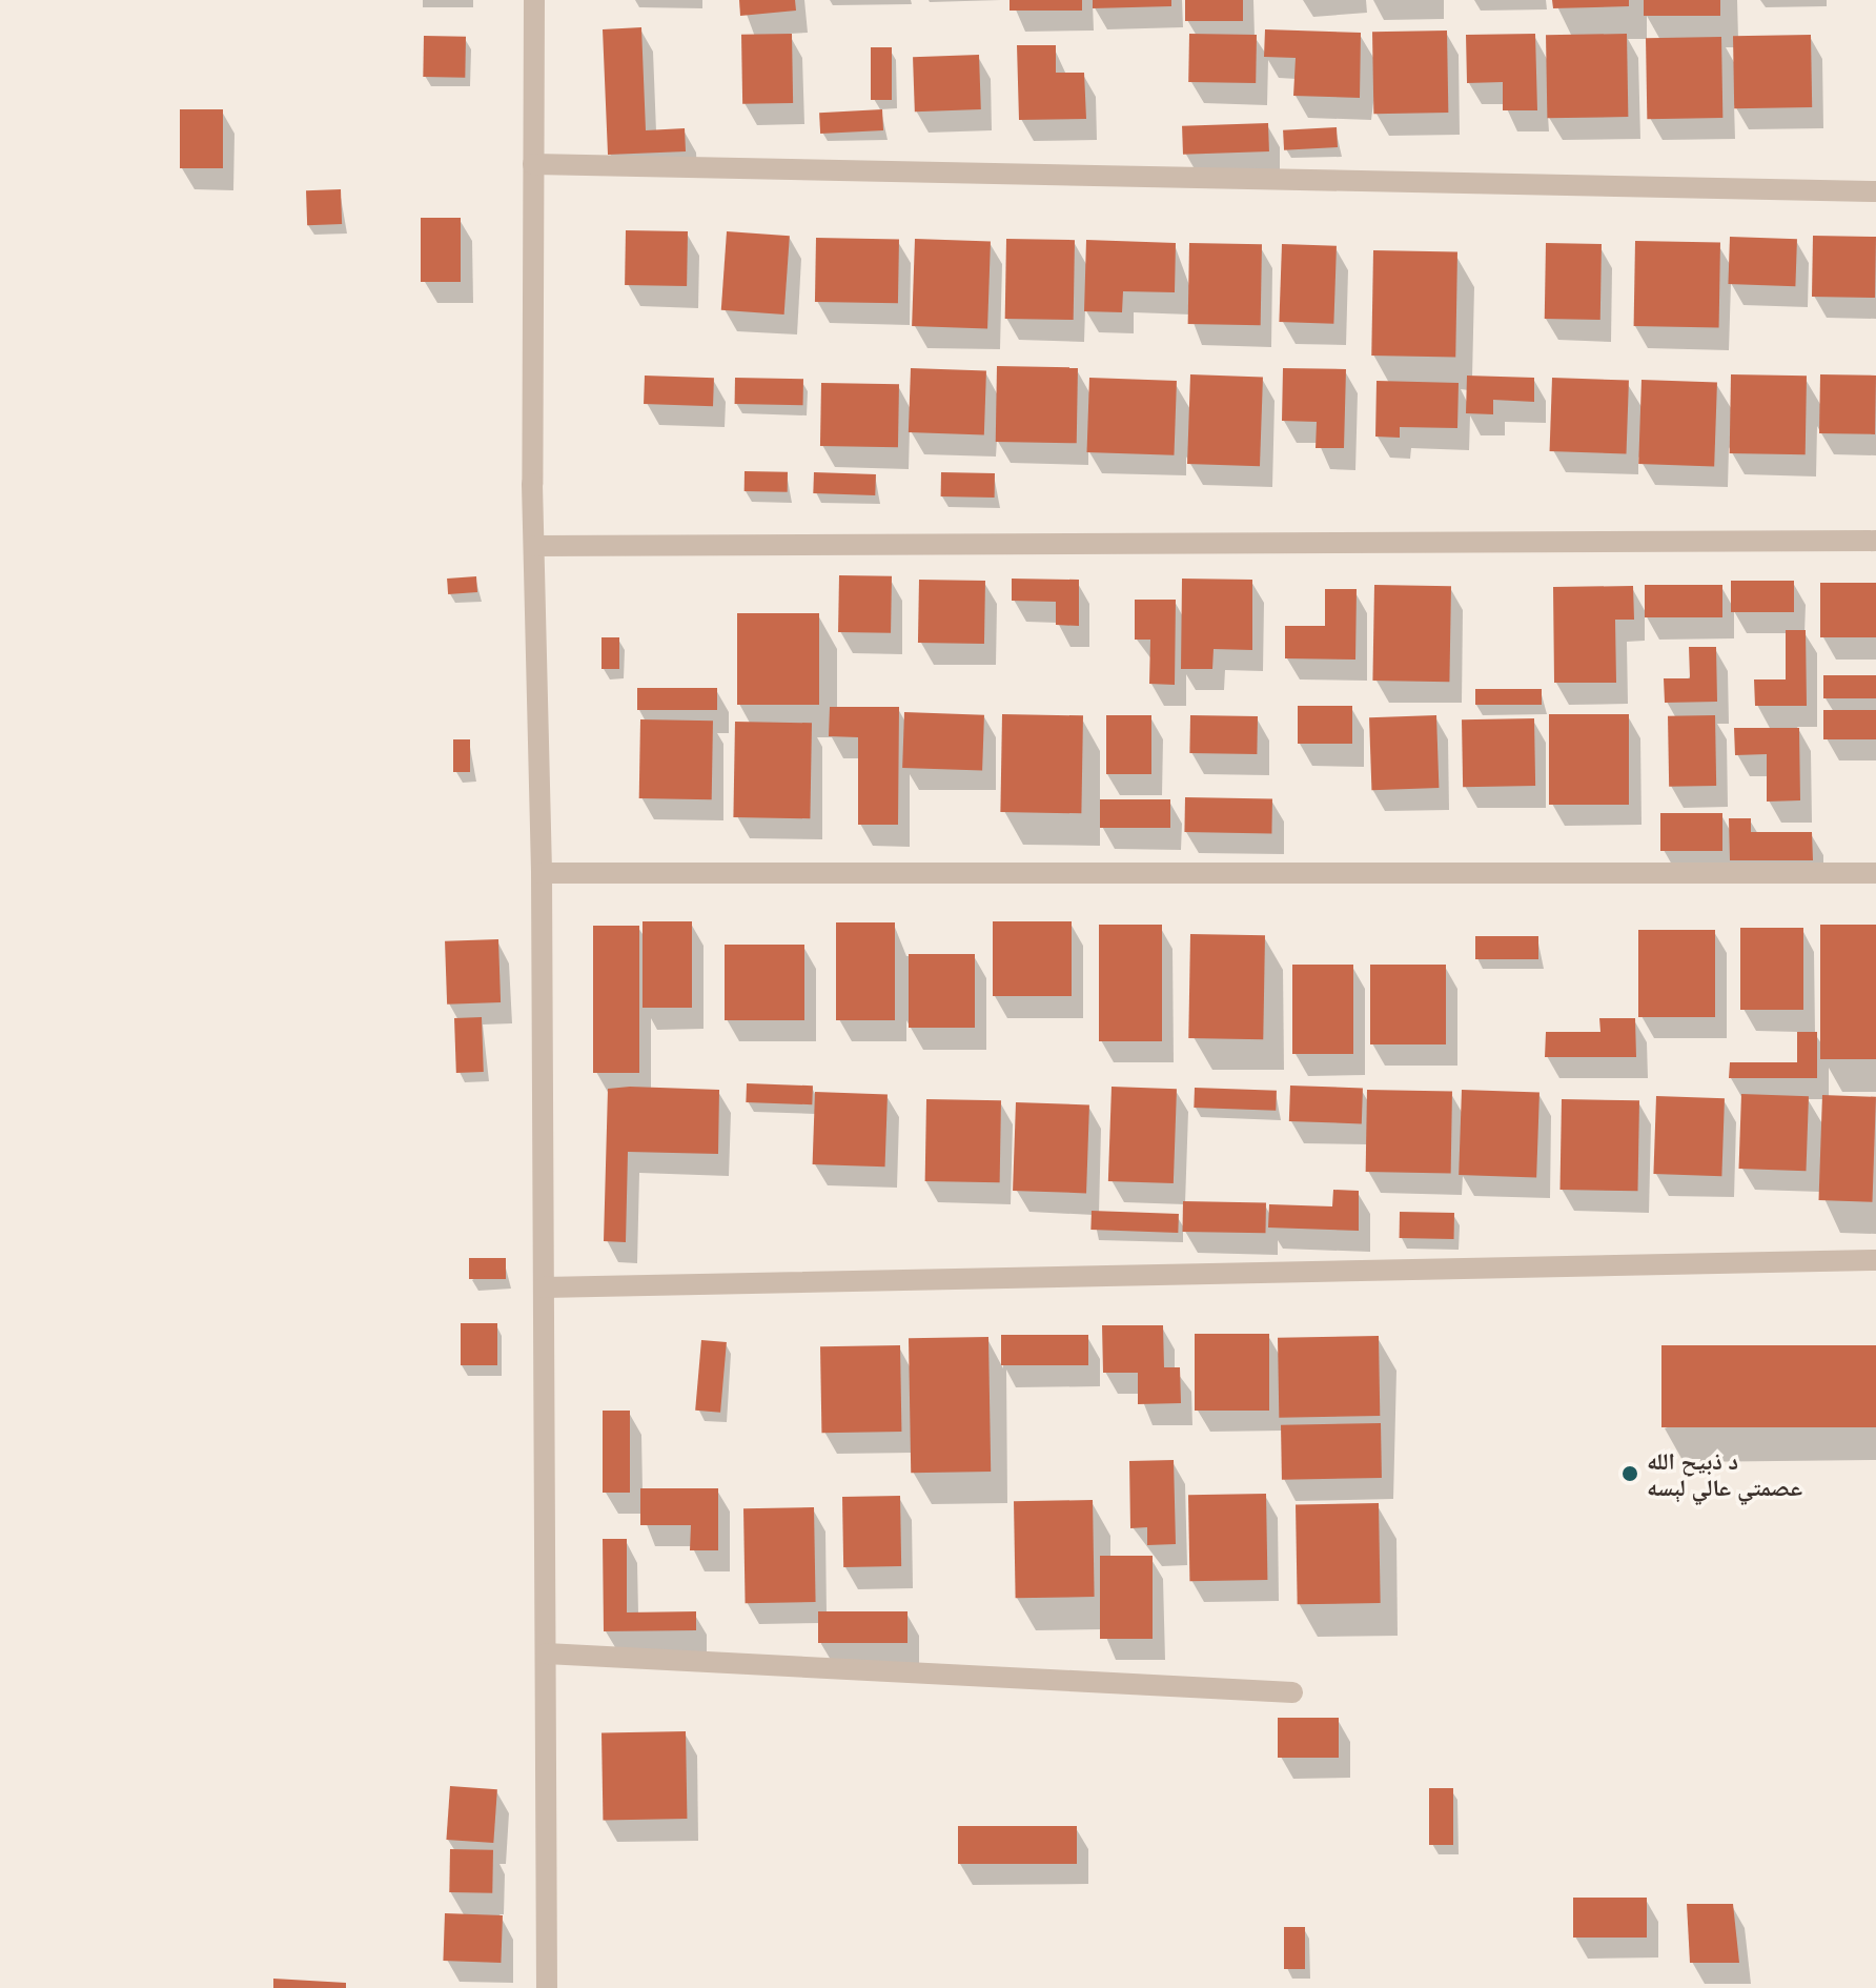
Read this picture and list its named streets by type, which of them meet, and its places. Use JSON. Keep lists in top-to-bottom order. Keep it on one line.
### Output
{"places":["د ذبیح الله عصمتي عالي لېسه"]}
